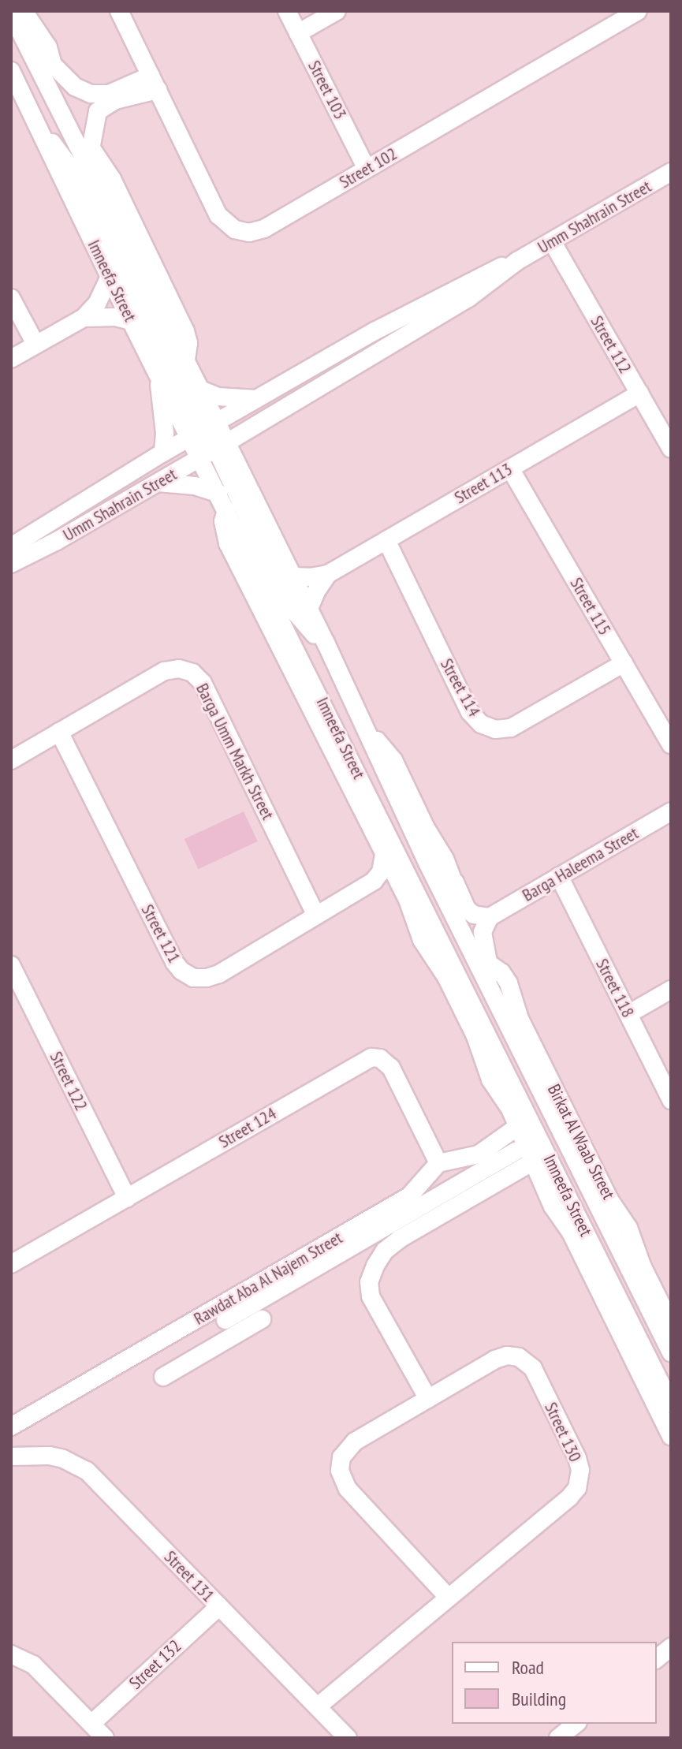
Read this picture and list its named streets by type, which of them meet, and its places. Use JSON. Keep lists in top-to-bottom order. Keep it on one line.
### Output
{"streets":{"street":["Street 103","Street 102","Umm Shahrain Street","Imneefa Street","Street 112","Street 113","Street 115","Street 114","Barga Umm Markh Street","Barga Haleema Street","Street 121","Street 118","Street 122","Street 124","Birkat Al Waab Street","Rawdat Aba Al Najem Street","Street 130","Street 131","Street 132"]},"crossings":[["Street 103","Street 102"],["Umm Shahrain Street","Imneefa Street"],["Umm Shahrain Street","Street 112"],["Imneefa Street","Street 113"],["Street 112","Street 113"],["Street 113","Street 115"],["Street 113","Street 114"],["Street 115","Street 114"],["Barga Umm Markh Street","Street 121"],["Barga Haleema Street","Street 118"],["Street 122","Street 124"],["Street 124","Rawdat Aba Al Najem Street"],["Street 130","Street 131"],["Street 131","Street 132"]],"legend":["Road","Building"]}
